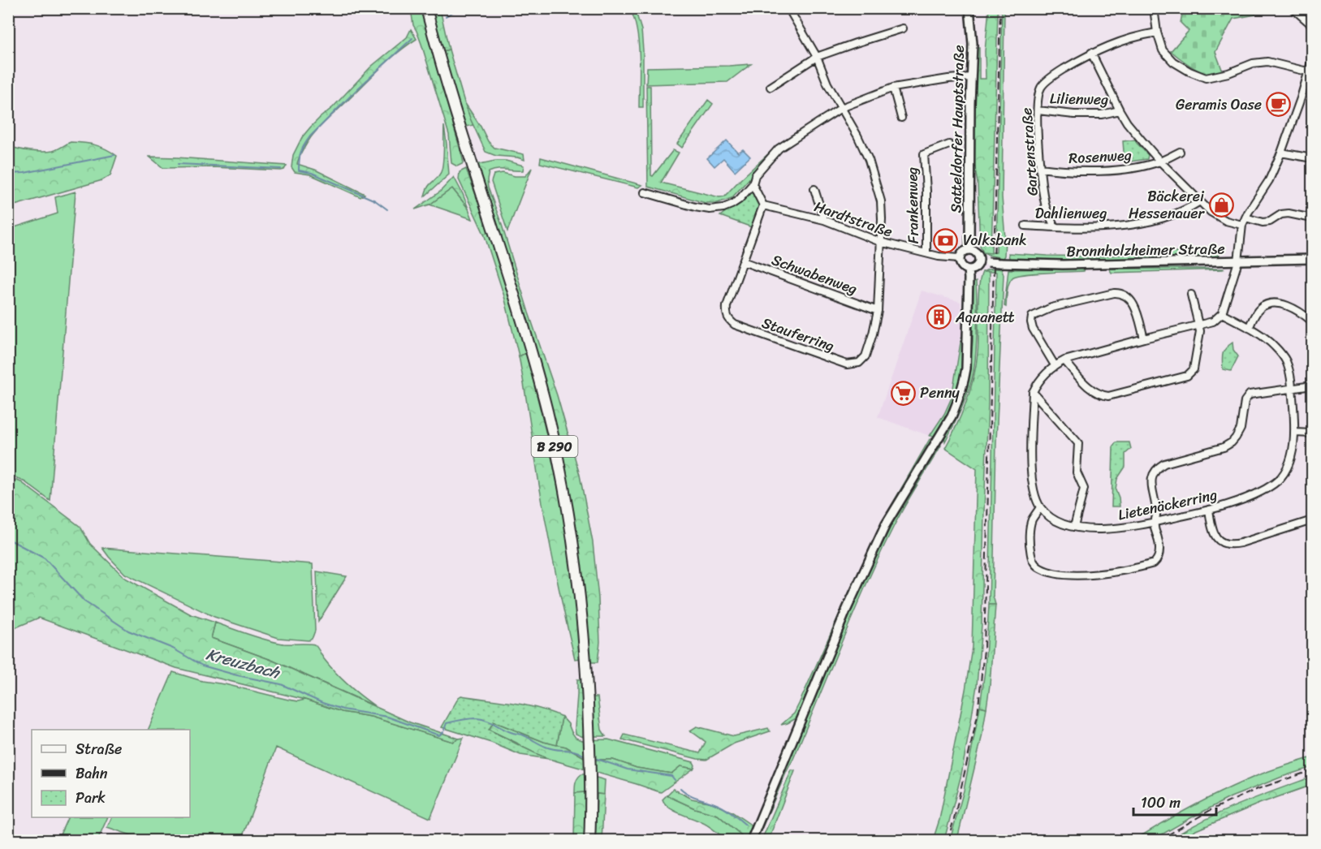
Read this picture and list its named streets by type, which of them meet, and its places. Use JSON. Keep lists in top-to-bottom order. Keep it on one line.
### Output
{"streets":{"main road":["B 290"],"street":["Lilienweg","Satteldorfer Hauptstraße","Gartenstraße","Rosenweg","Frankenweg","Dahlienweg","Hardtstraße","Bronnholzheimer Straße","Schwabenweg","Stauferring","Lietenäckerring"]},"crossings":[["Lilienweg","Gartenstraße"],["Satteldorfer Hauptstraße","Hardtstraße"],["Satteldorfer Hauptstraße","Bronnholzheimer Straße"],["Gartenstraße","Rosenweg"],["Gartenstraße","Dahlienweg"],["Frankenweg","Hardtstraße"],["Hardtstraße","Bronnholzheimer Straße"],["Hardtstraße","Stauferring"],["Schwabenweg","Stauferring"]],"water":["Kreuzbach"],"places":{"cafe":["Geramis Oase"],"shop":["Bäckerei Hessenauer"],"bank":["Volksbank"],"building":["Aquanett"],"supermarket":["Penny"]},"legend":["Straße","Bahn","Park"],"scale_bar":"100 m"}
